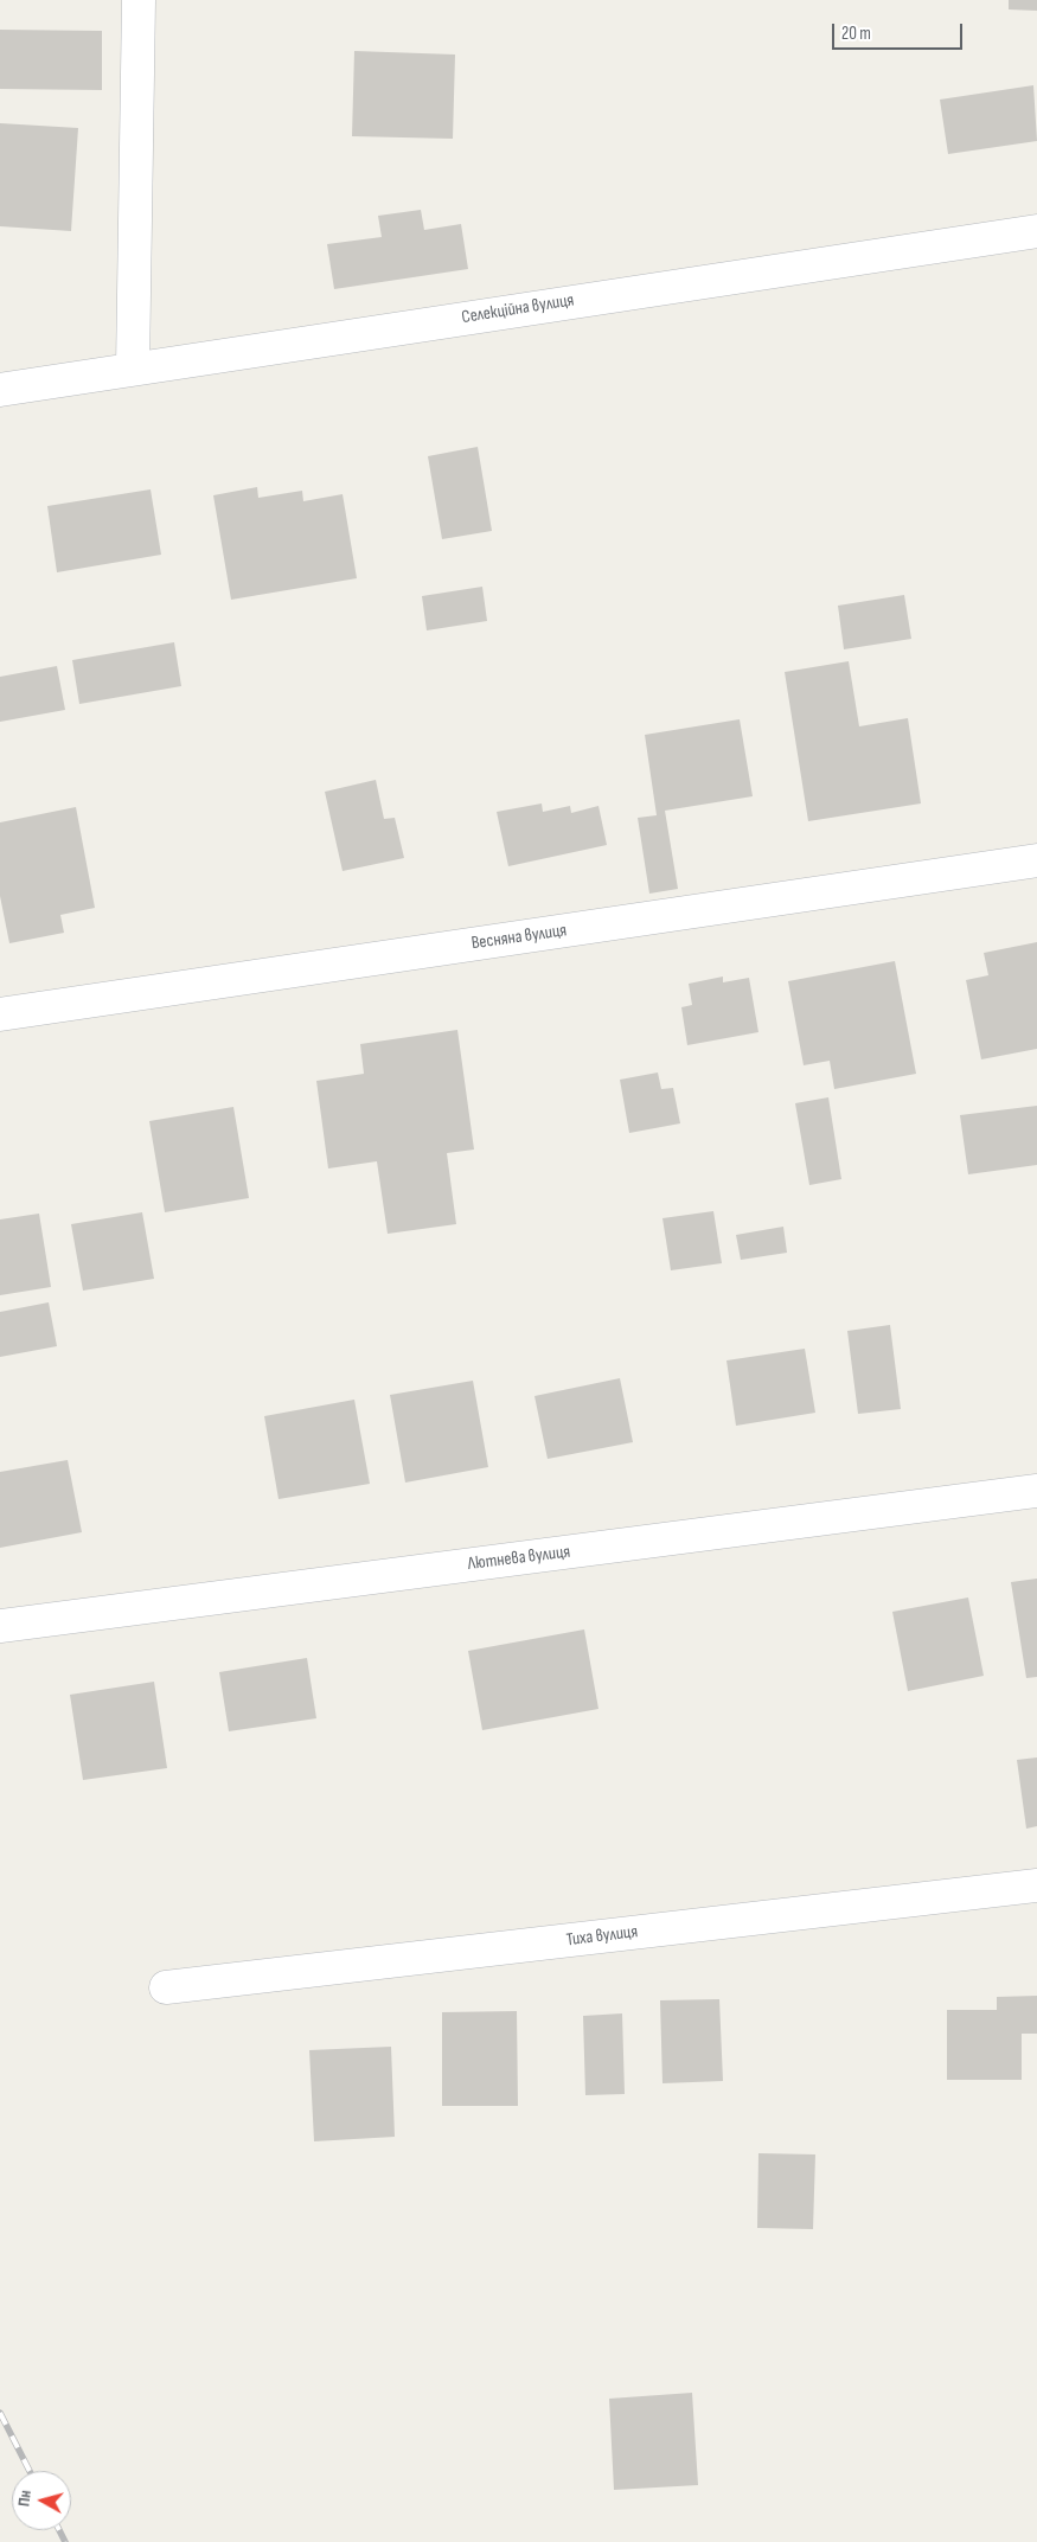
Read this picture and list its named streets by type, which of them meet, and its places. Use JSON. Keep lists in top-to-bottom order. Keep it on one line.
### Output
{"streets":{"street":["Селекційна вулиця","Весняна вулиця","Лютнева вулиця","Тиха вулиця"]},"scale_bar":"20 m","north":"left"}
